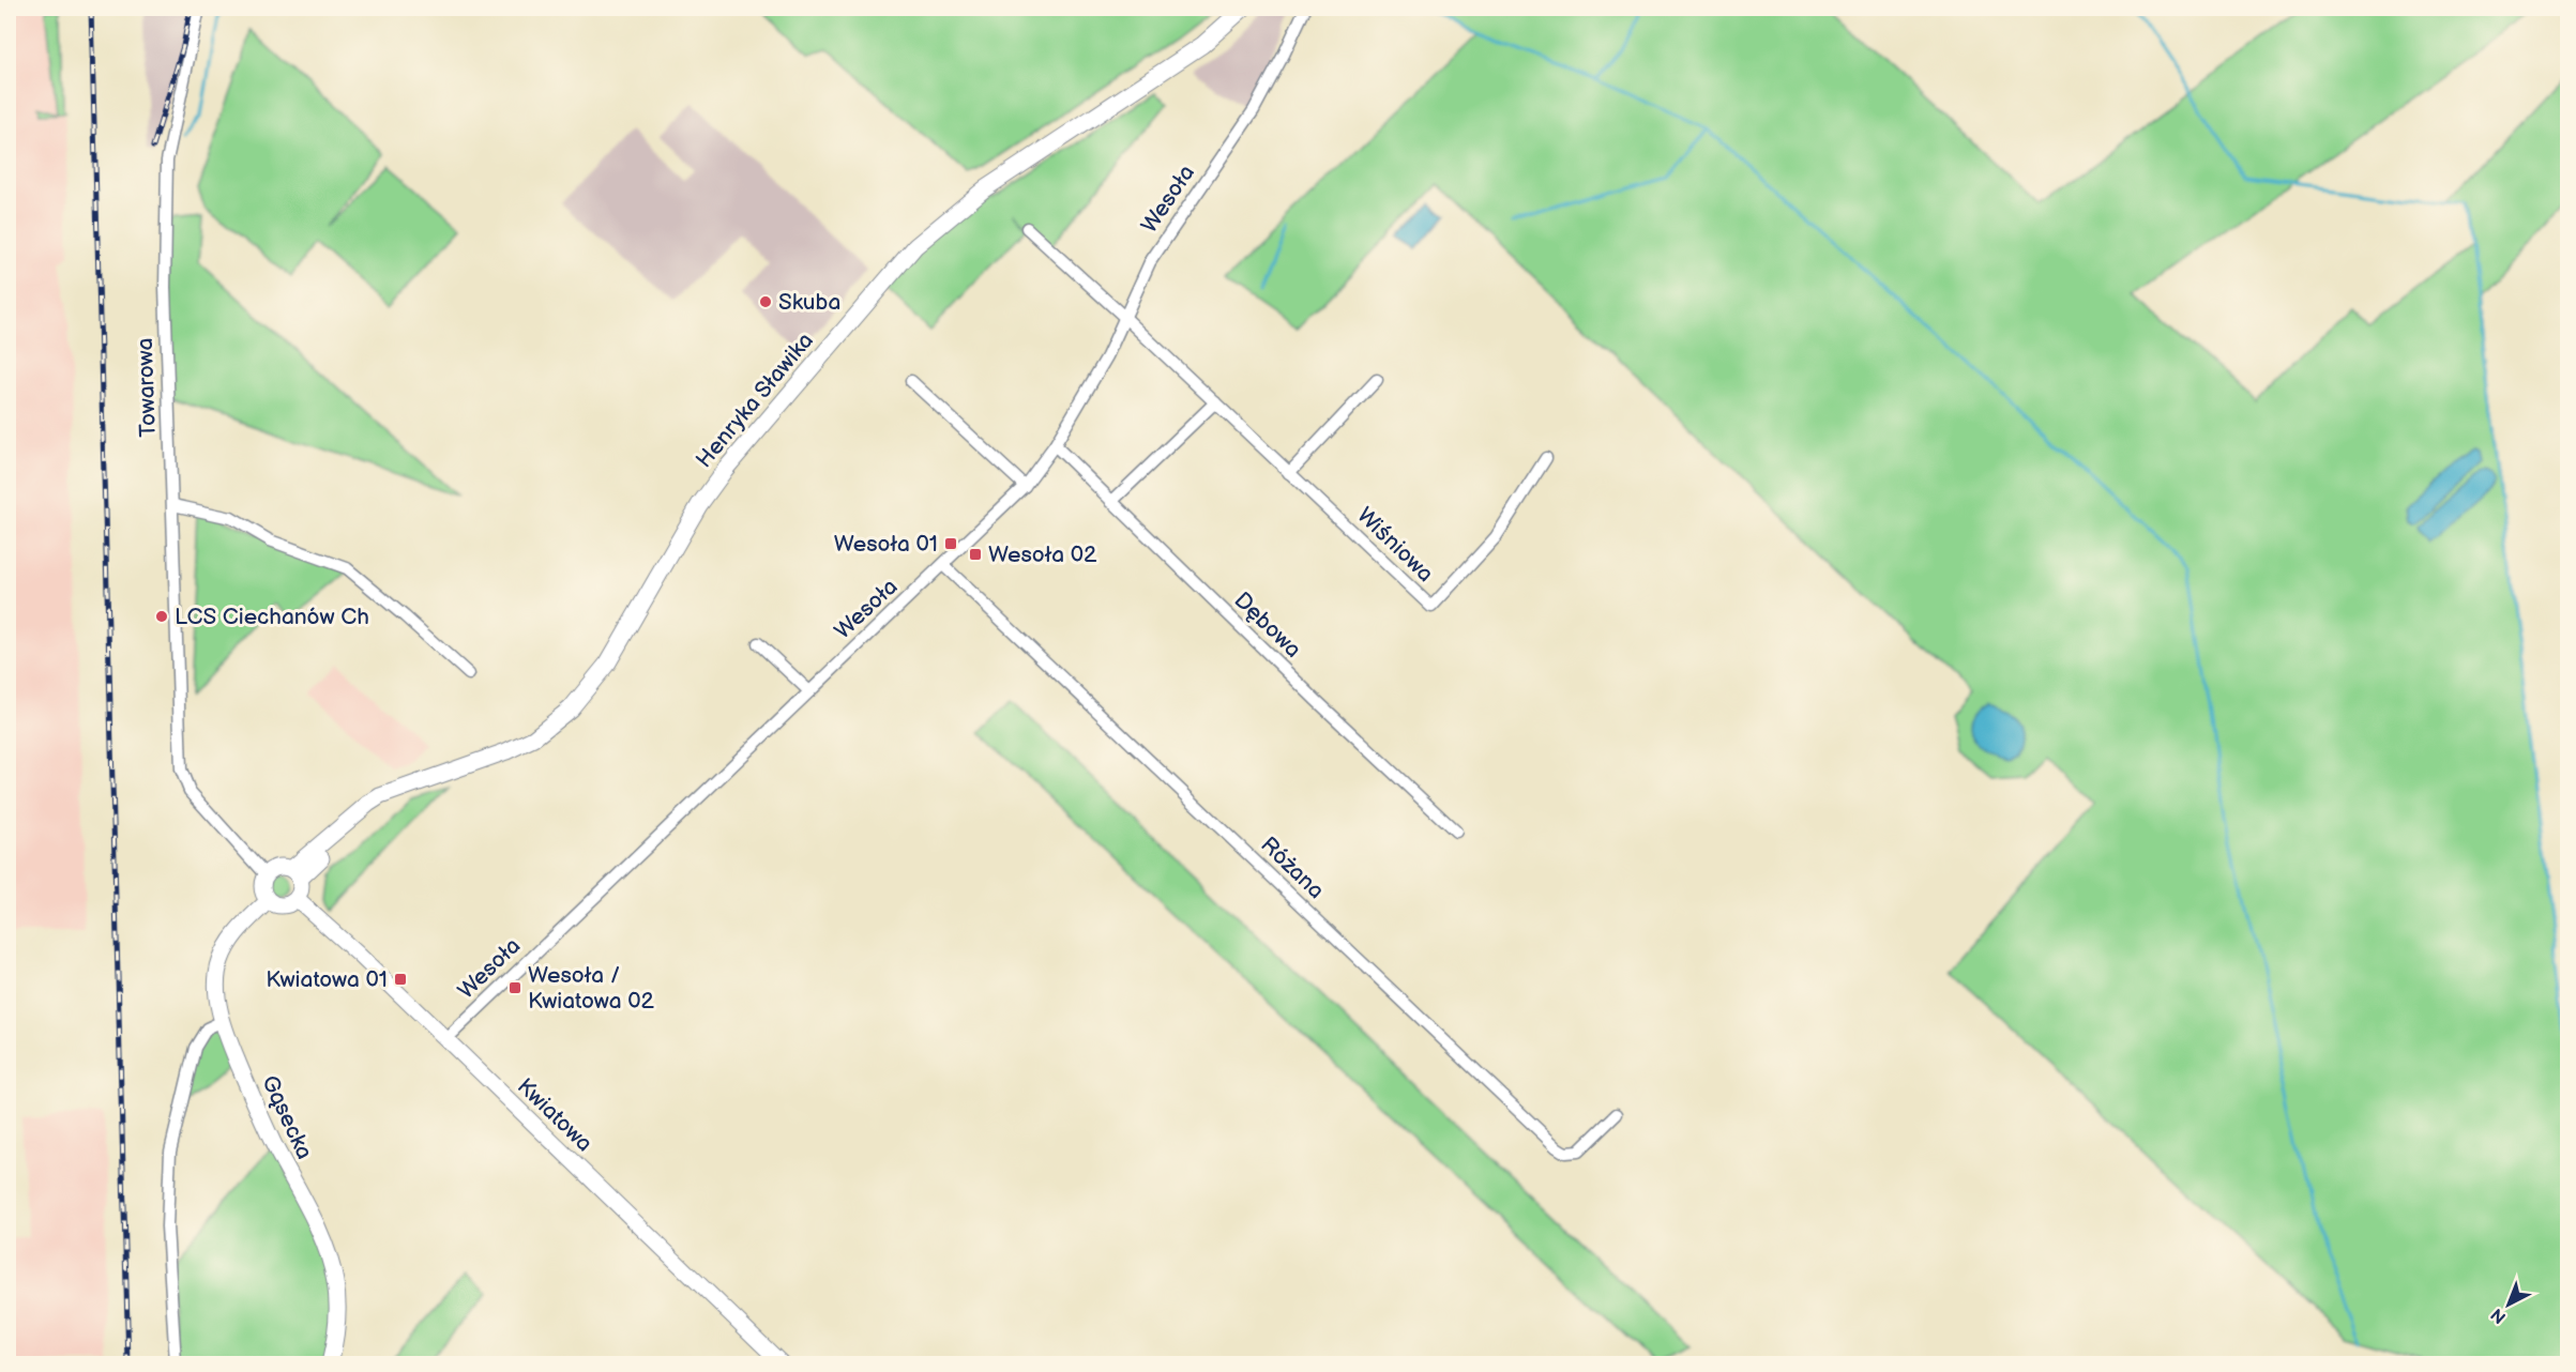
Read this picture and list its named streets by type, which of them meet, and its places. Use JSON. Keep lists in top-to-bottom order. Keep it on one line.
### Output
{"streets":{"main road":["Henryka Sławika","Gąsecka"],"street":["Wesoła","Towarowa","Wiśniowa","Dębowa","Różana","Kwiatowa"]},"crossings":[["Wesoła","Wiśniowa"],["Wesoła","Dębowa"],["Wesoła","Różana"],["Wesoła","Kwiatowa"],["Towarowa","Henryka Sławika"],["Towarowa","Kwiatowa"],["Towarowa","Gąsecka"],["Henryka Sławika","Kwiatowa"],["Henryka Sławika","Gąsecka"],["Kwiatowa","Gąsecka"]],"places":{"other":["Skuba","LCS Ciechanów Ch"],"transit":["Wesoła 01","Wesoła 02","Kwiatowa 01","Wesoła / Kwiatowa 02"]},"north":"bottom left"}
